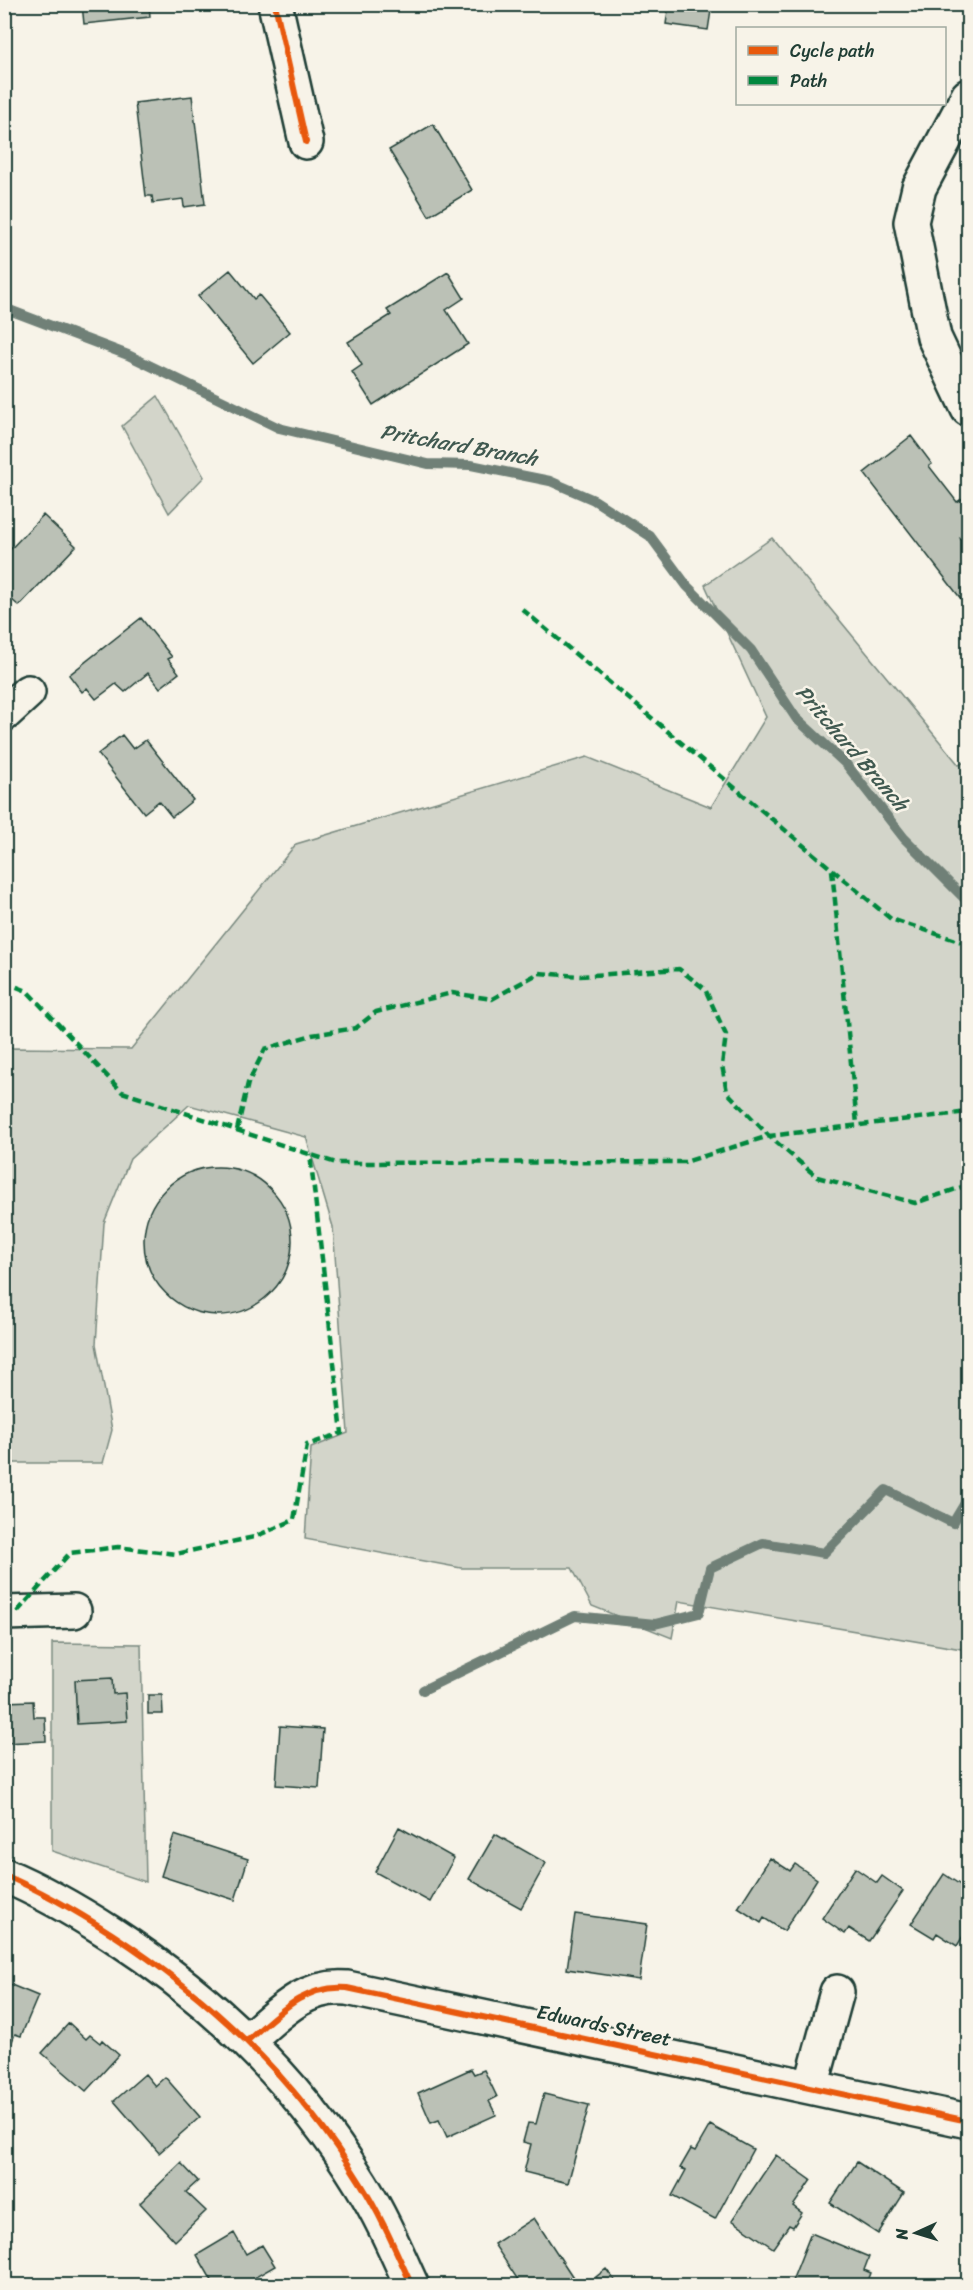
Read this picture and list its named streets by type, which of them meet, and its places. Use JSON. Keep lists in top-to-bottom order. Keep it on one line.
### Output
{"streets":{"street":["Edwards Street"]},"water":["Pritchard Branch"],"legend":["Cycle path","Path"],"north":"left"}
